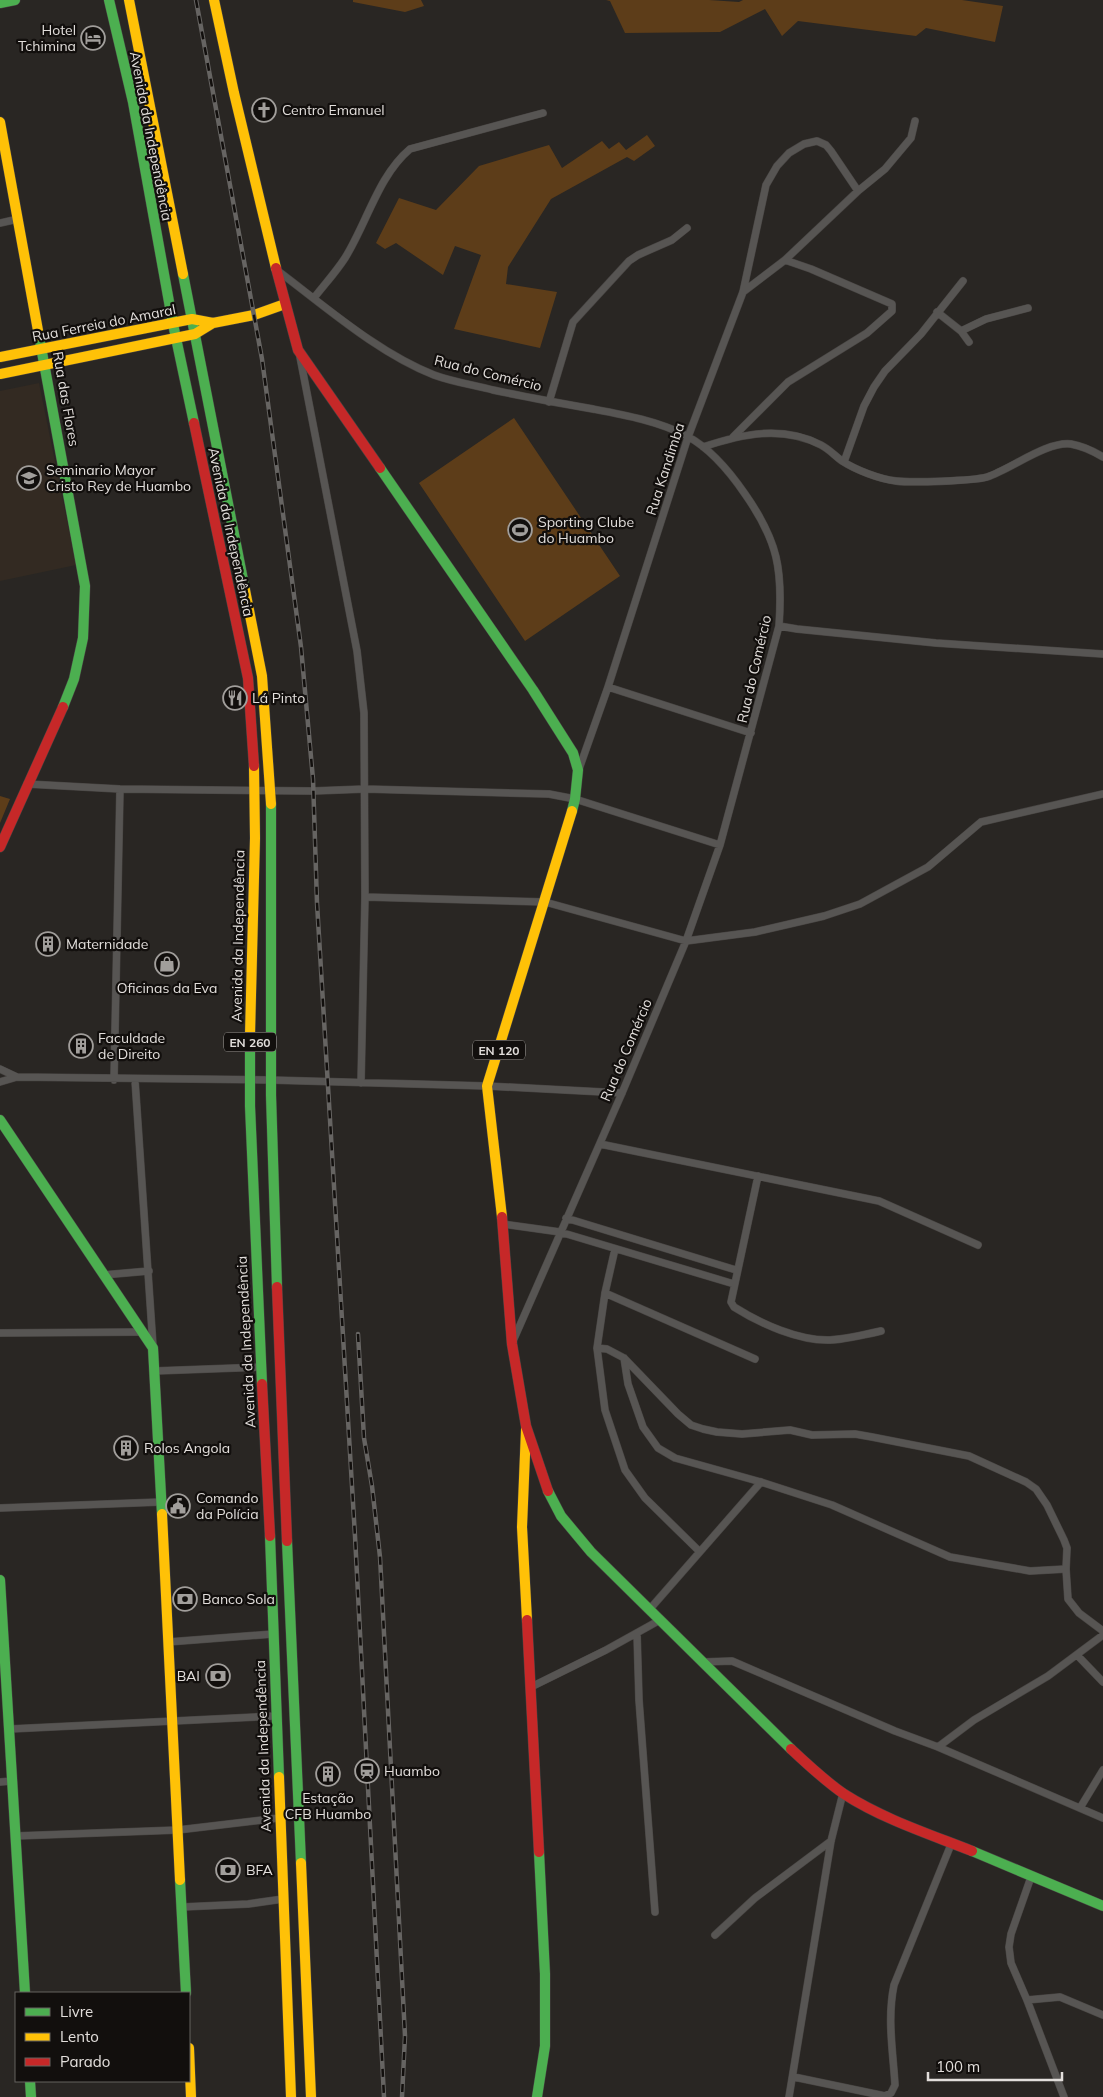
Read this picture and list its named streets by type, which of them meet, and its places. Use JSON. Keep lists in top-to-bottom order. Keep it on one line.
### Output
{"streets":{"main road":["Avenida da Independência","Rua Ferreia do Amaral","Rua das Flores","EN 260","EN 120"],"street":["Rua do Comércio","Rua Kandimba"]},"crossings":[["Avenida da Independência","Rua Ferreia do Amaral"],["Rua Ferreia do Amaral","Rua das Flores"],["Rua Ferreia do Amaral","EN 120"],["Rua do Comércio","Rua Kandimba"],["Rua do Comércio","EN 120"],["Rua Kandimba","EN 120"]],"places":{"hotel":["Hotel Tchimina"],"church":["Centro Emanuel"],"school or university":["Seminario Mayor Cristo Rey de Huambo"],"sports":["Sporting Clube do Huambo"],"restaurant":["Lá Pinto"],"building":["Maternidade","Faculdade de Direito","Rolos Angola","Estação CFB Huambo"],"shop":["Oficinas da Eva"],"public building":["Comando da Polícia"],"bank":["Banco Sola","BAI","BFA"],"station":["Huambo"]},"legend":["Livre","Lento","Parado"],"scale_bar":"100 m"}
